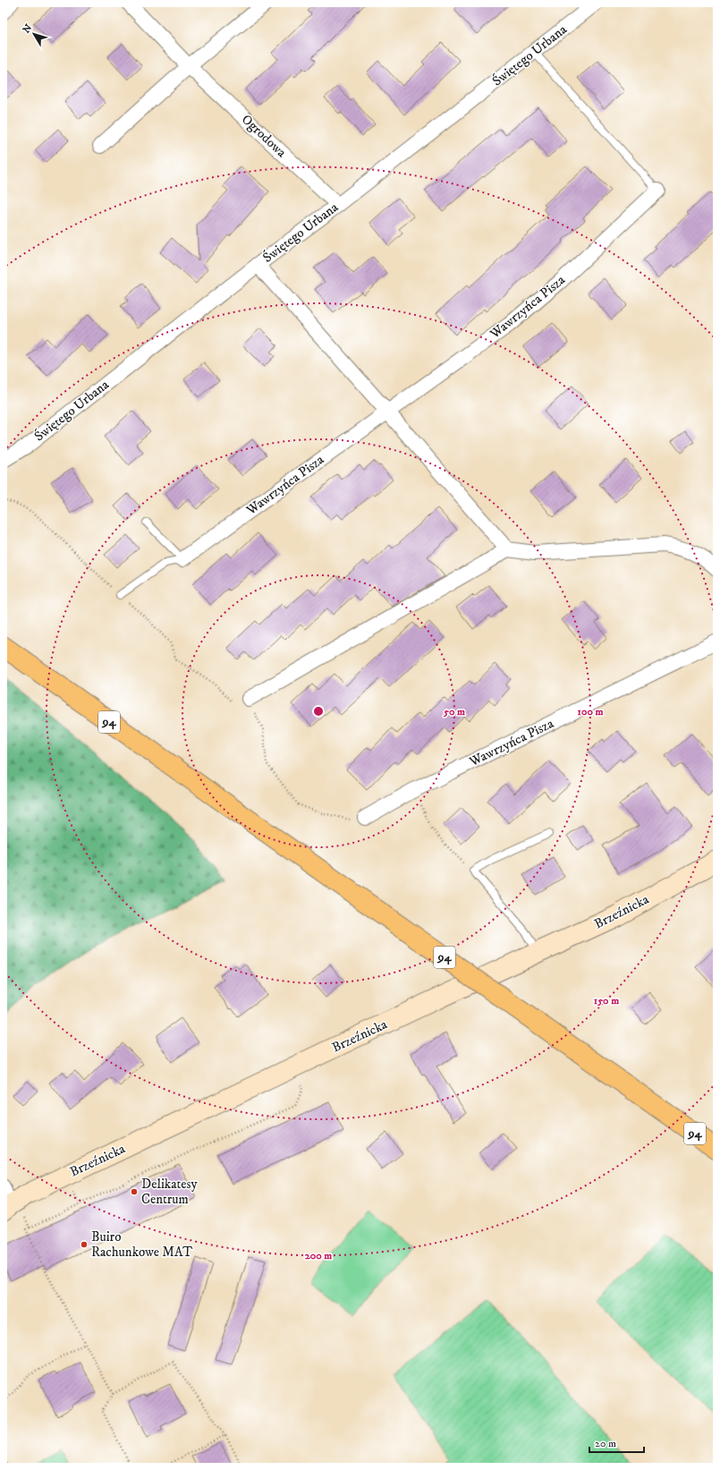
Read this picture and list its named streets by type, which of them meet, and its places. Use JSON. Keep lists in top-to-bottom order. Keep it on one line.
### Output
{"streets":{"main road":["94"],"street":["Świętego Urbana","Ogrodowa","Wawrzyńca Pisza","Brzeźnicka"]},"crossings":[["Świętego Urbana","Ogrodowa"]],"places":["Delikatesy Centrum","Buiro Rachunkowe MAT"],"scale_bar":"20 m","north":"top left","rings":["50 m","100 m","150 m","200 m"]}
